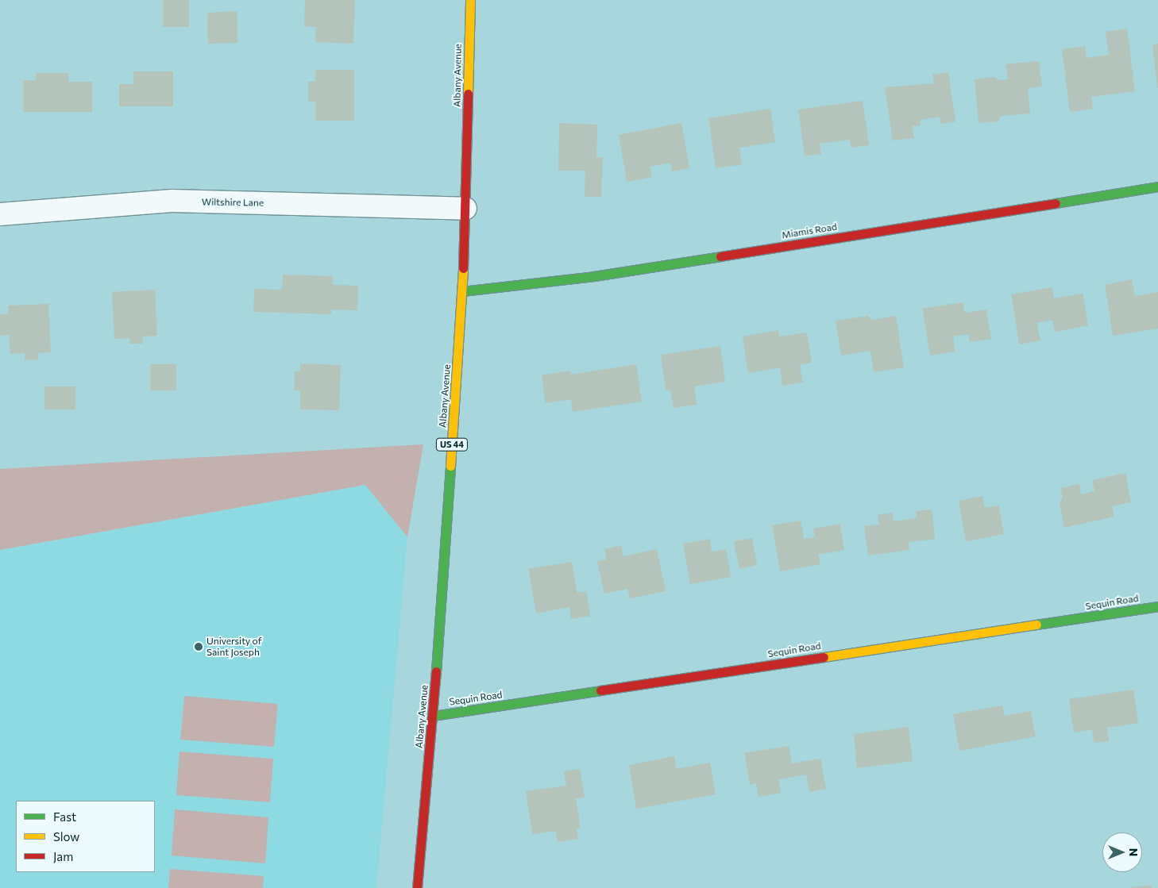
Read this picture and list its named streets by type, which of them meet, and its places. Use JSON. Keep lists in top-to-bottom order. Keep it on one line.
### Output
{"streets":{"main road":["Albany Avenue","Miamis Road","US 44","Sequin Road"],"street":["Wiltshire Lane"]},"crossings":[["Albany Avenue","Wiltshire Lane"],["Albany Avenue","Miamis Road"],["Albany Avenue","Sequin Road"]],"places":["University of Saint Joseph"],"legend":["Fast","Slow","Jam"],"north":"right"}
